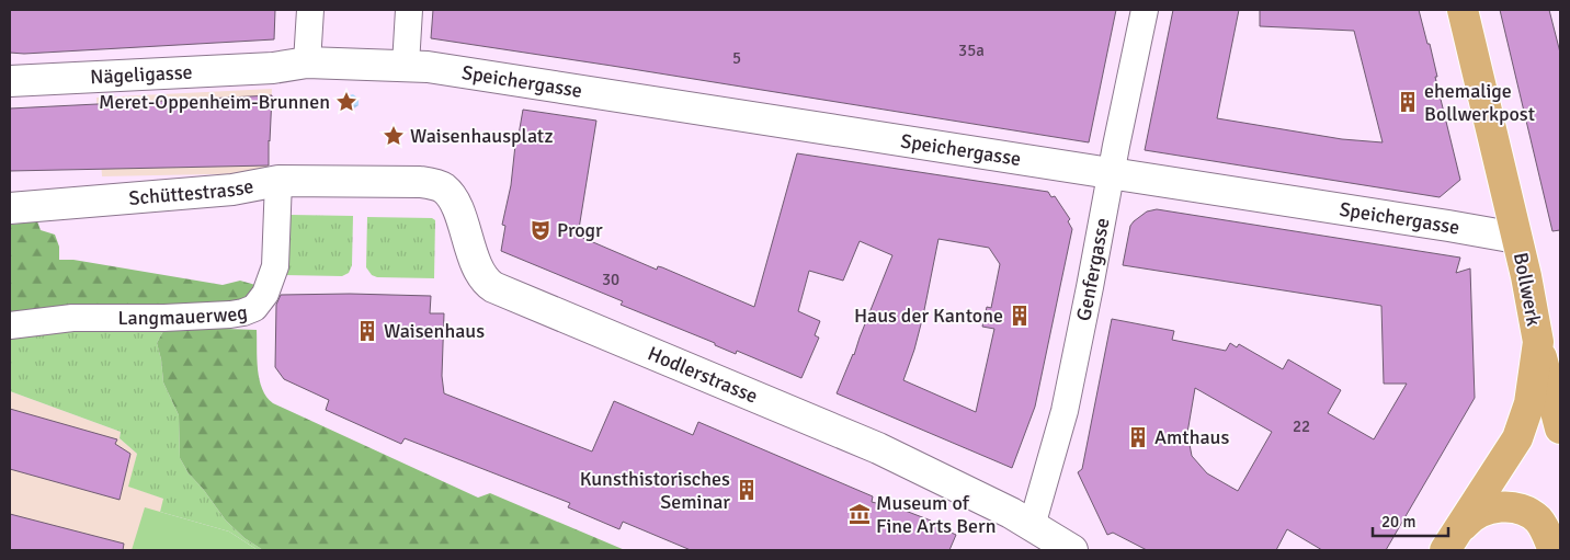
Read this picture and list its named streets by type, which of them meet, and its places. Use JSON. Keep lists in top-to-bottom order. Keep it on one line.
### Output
{"streets":{"main road":["Bollwerk"],"street":["Nägeligasse","Speichergasse","Schüttestrasse","Genfergasse","Langmauerweg","Hodlerstrasse"]},"crossings":[["Speichergasse","Genfergasse"],["Speichergasse","Bollwerk"],["Schüttestrasse","Langmauerweg"],["Schüttestrasse","Hodlerstrasse"],["Genfergasse","Hodlerstrasse"]],"places":{"place":["Meret-Oppenheim-Brunnen","Waisenhausplatz"],"building":["ehemalige Bollwerkpost","Haus der Kantone","Waisenhaus","Amthaus","Kunsthistorisches Seminar"],"theatre":["Progr"],"museum":["Museum of Fine Arts Bern"]},"house_numbers":["35a","5","30","22"],"scale_bar":"20 m"}
